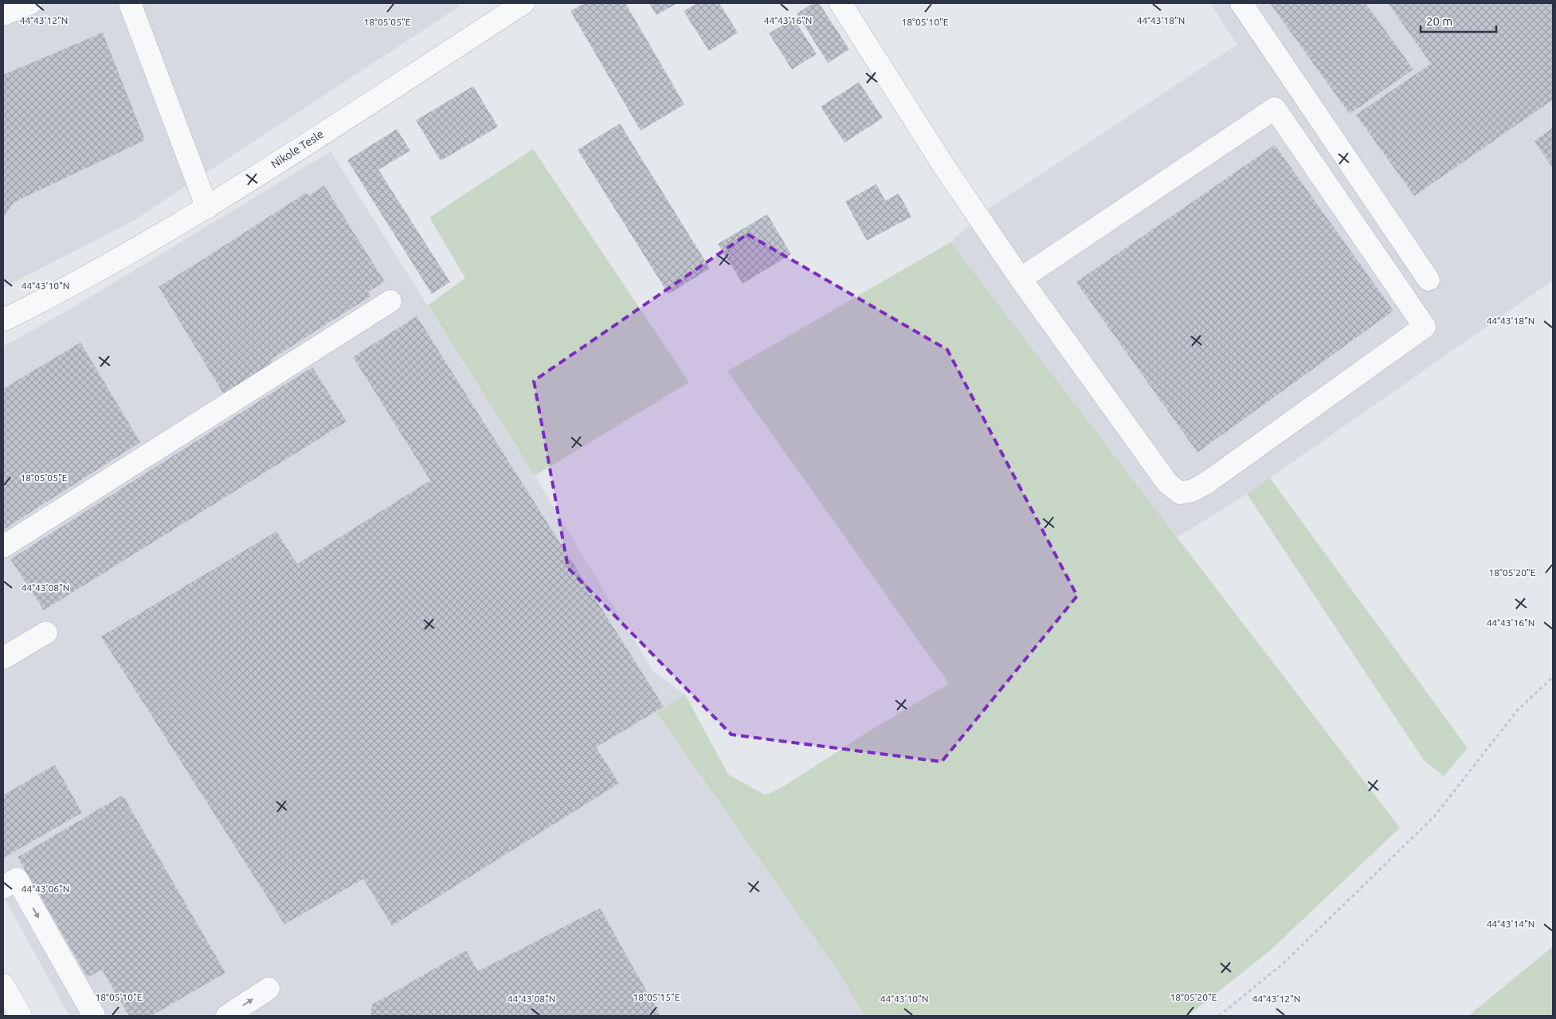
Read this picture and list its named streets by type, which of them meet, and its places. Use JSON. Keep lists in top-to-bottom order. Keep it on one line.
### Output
{"streets":{"street":["Nikole Tesle"]},"scale_bar":"20 m","coordinates":["44°43'12\"N","44°43'16\"N","44°43'18\"N","18°05'05\"E","18°05'10\"E","44°43'10\"N","18°05'20\"E","44°43'08\"N","44°43'06\"N","44°43'14\"N","18°05'15\"E"]}
